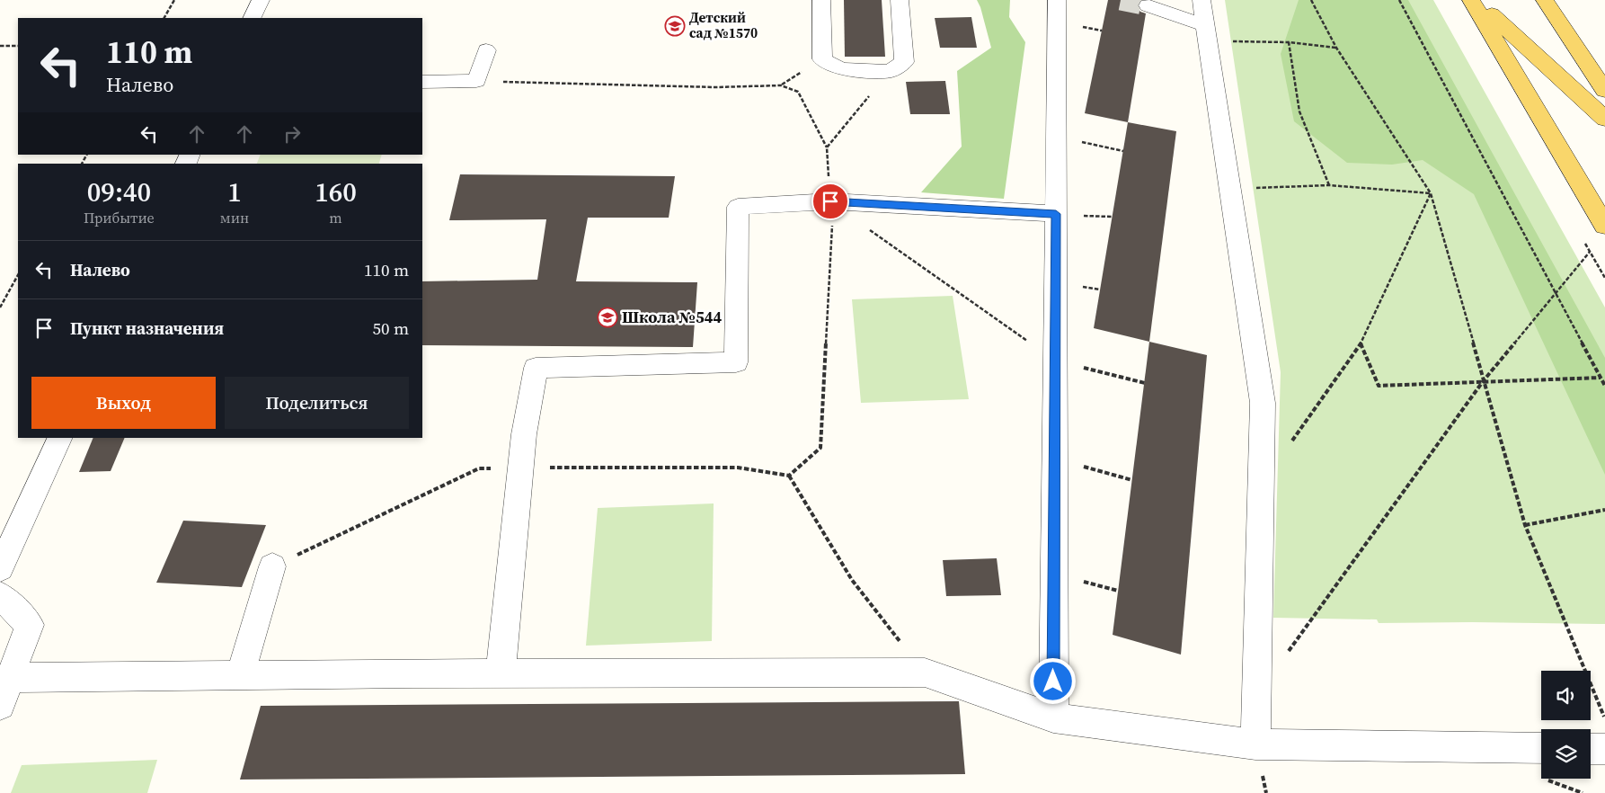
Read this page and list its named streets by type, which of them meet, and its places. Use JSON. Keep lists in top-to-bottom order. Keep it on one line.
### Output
{"places":{"school or university":["Детский сад №1570","Школа №544"]},"page":{"turn":["110 m","Налево"],"eta":["09:40","Прибытие","1","мин","160","m"],"list":[{"name":"Налево","value":"110 m"},{"name":"Пункт назначения","value":"50 m"}],"buttons":["Выход","Поделиться"]}}
